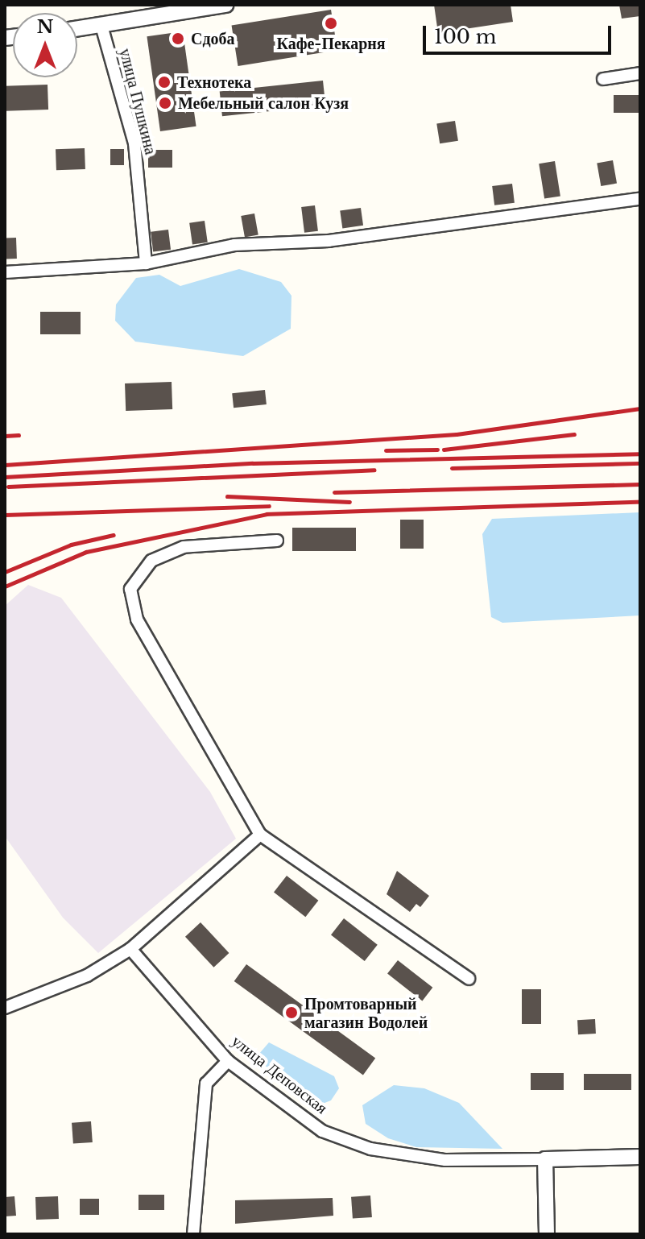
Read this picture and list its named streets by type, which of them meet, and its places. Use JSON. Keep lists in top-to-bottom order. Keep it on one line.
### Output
{"streets":{"street":["улица Пушкина","улица Деповская"]},"places":["Кафе-Пекарня","Сдоба","Технотека","Мебельный салон Кузя","Промтоварный магазин Водолей"],"scale_bar":"100 m","north":"top"}
